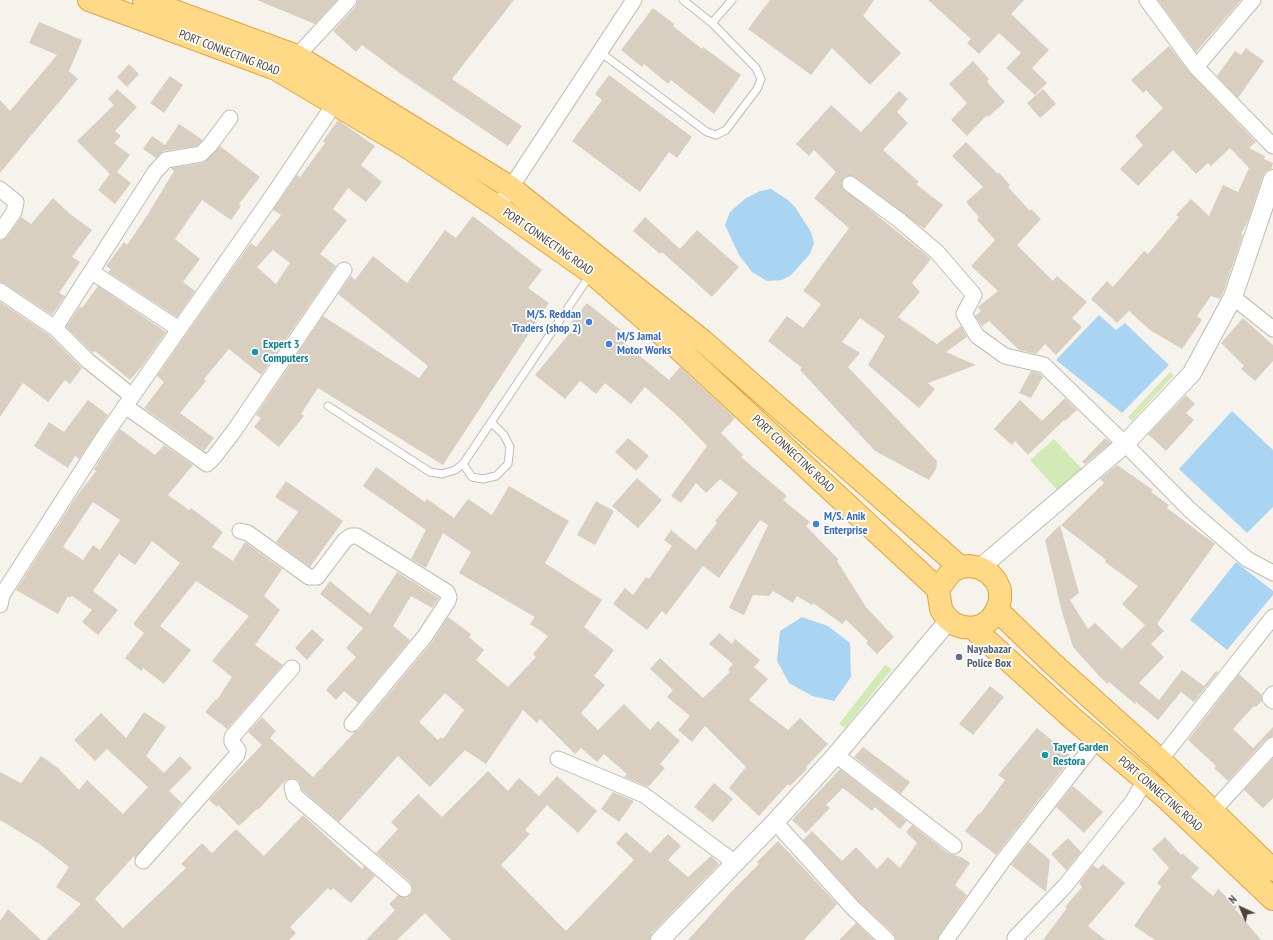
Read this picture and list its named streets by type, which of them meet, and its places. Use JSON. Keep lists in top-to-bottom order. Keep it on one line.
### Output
{"streets":{"highway":["PORT CONNECTING ROAD"]},"places":["M/S. Reddan Traders (shop 2)","M/S Jamal Motor Works","Expert 3 Computers","M/S. Anik Enterprise","Nayabazar Police Box","Tayef Garden Restora"],"north":"top left"}
